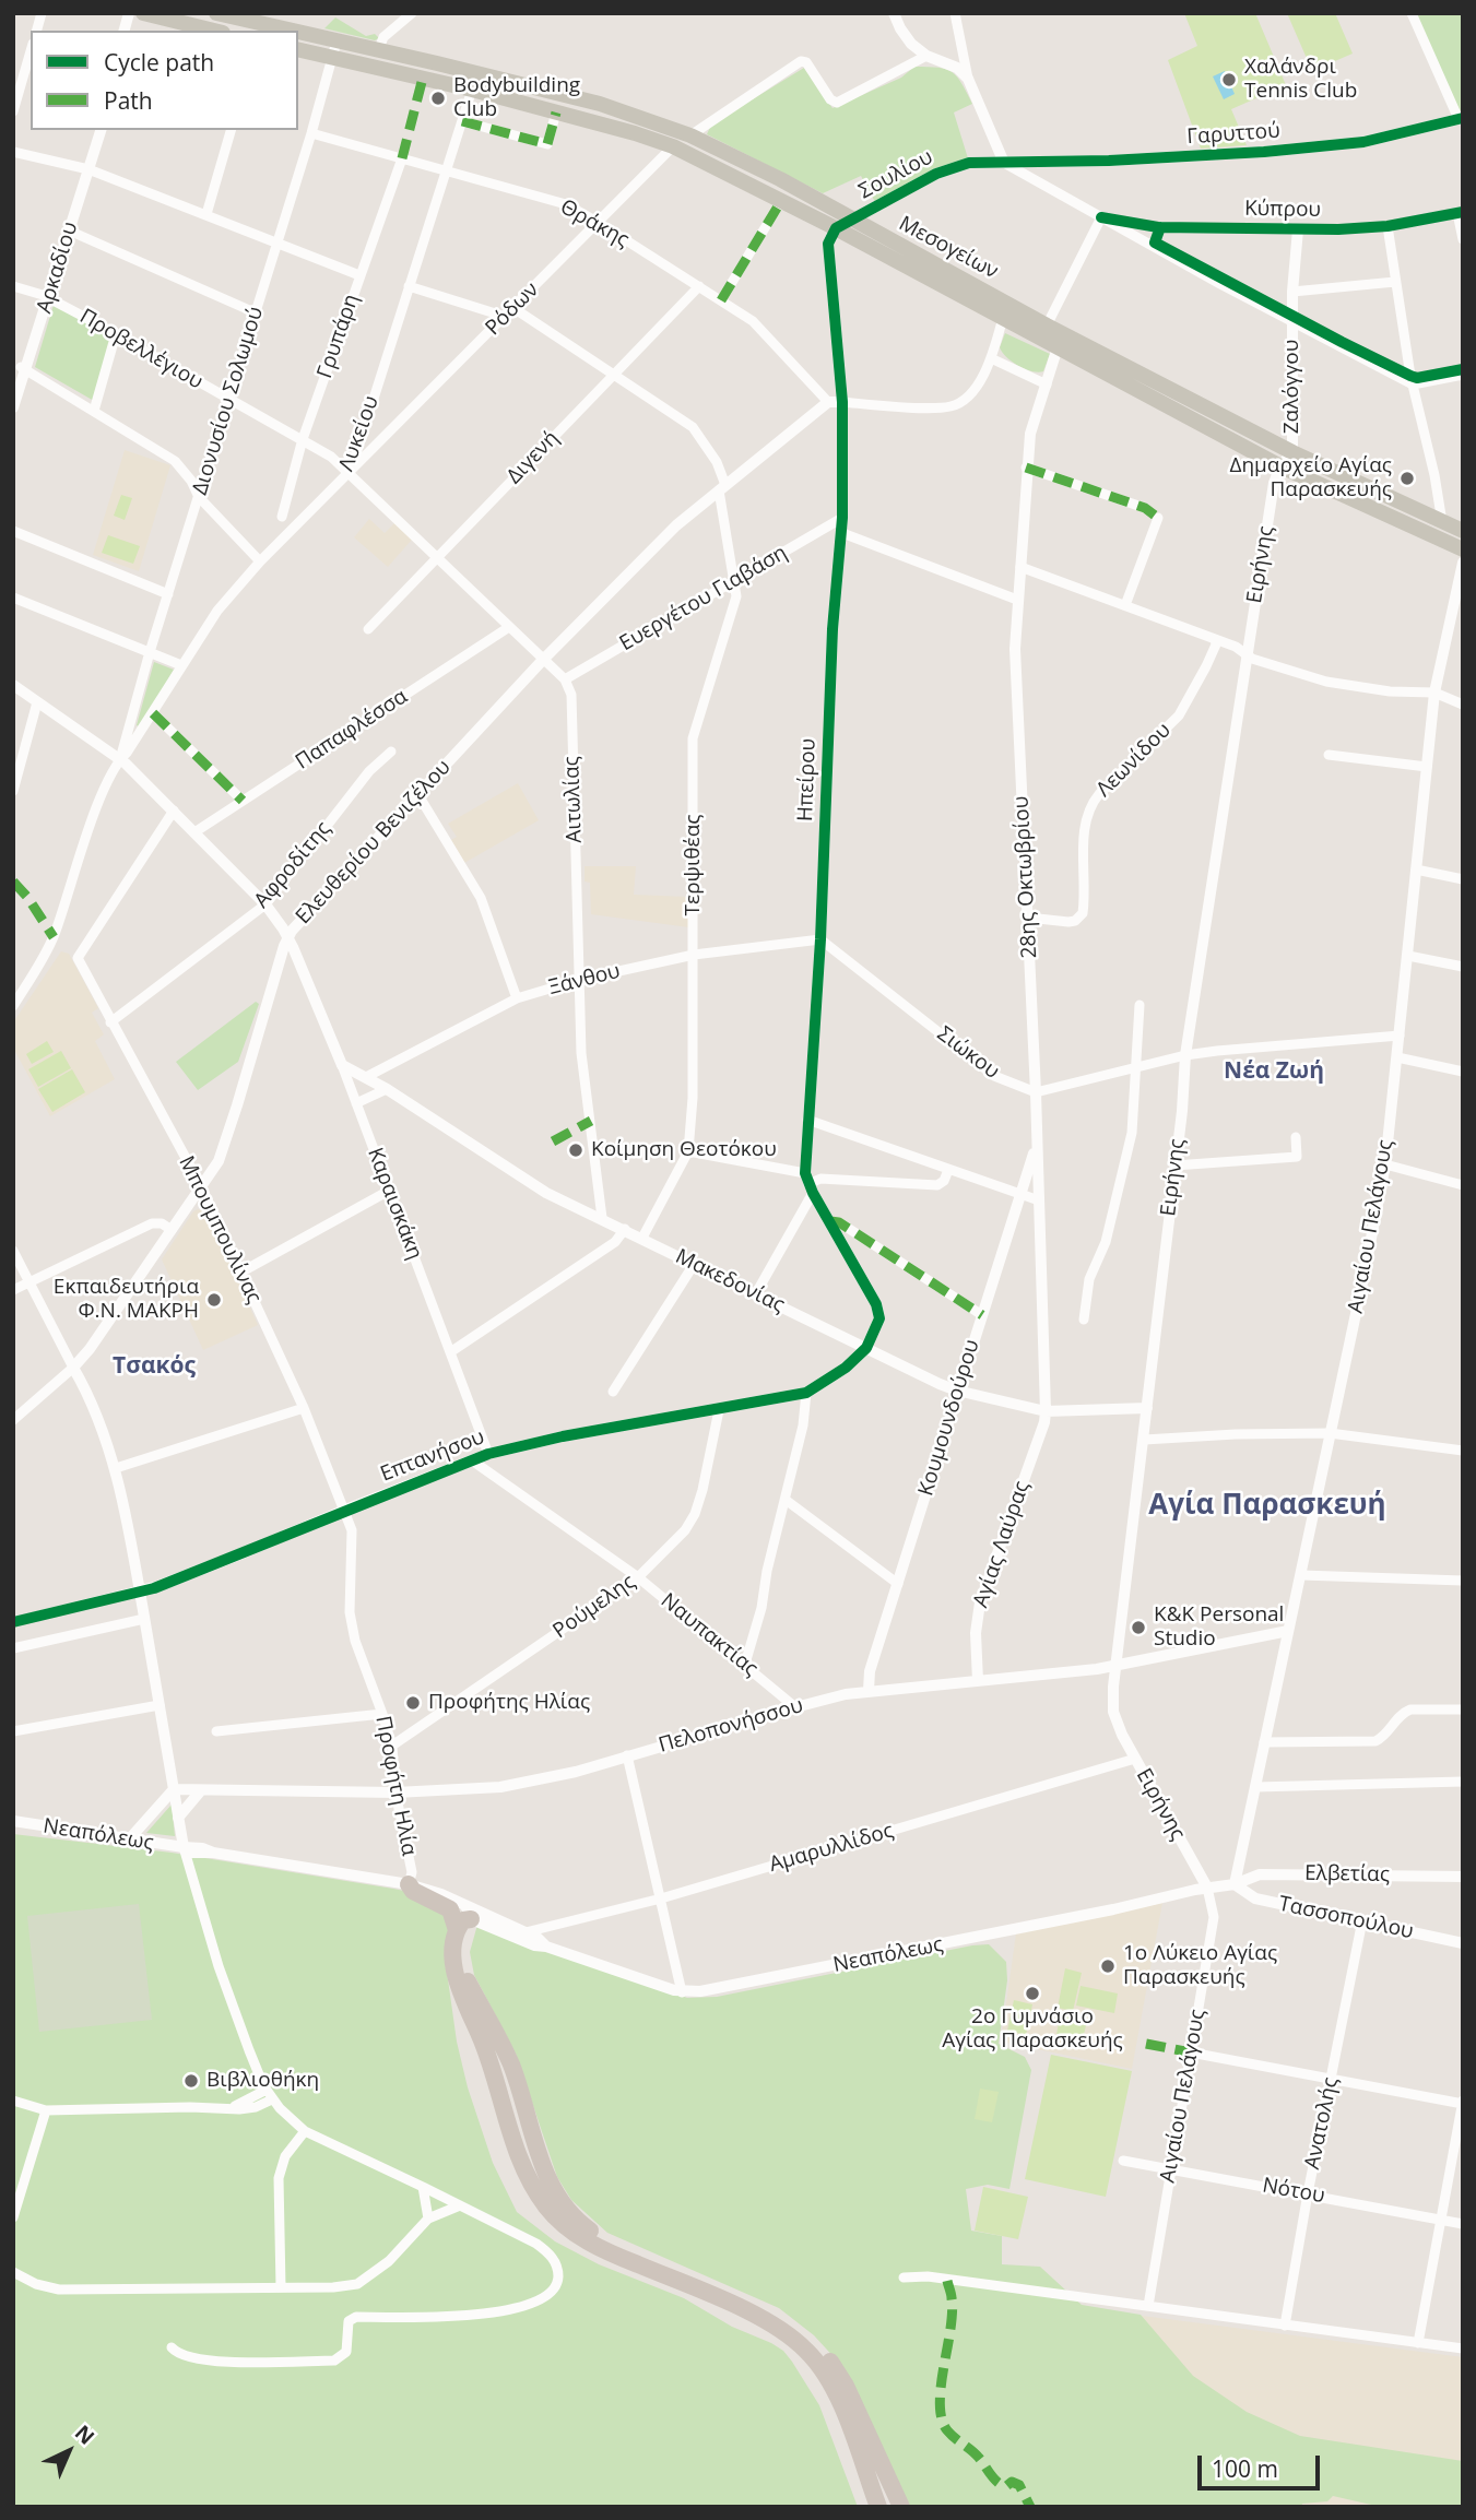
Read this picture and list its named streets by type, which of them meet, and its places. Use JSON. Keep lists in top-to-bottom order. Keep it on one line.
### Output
{"streets":{"main road":["Μεσογείων"],"street":["Γαρυττού","Σουλίου","Κύπρου","Θράκης","Αρκαδίου","Ρόδων","Γρυπάρη","Προβελλέγιου","Ζαλόγγου","Διονυσίου Σολωμού","Λυκείου","Διγενή","Ειρήνης","Ευεργέτου Γιαβάση","Παπαφλέσσα","Λεωνίδου","Ηπείρου","Αιτωλίας","Ελευθερίου Βενιζέλου","Αφροδίτης","Τερψιθέας","28ης Οκτωβρίου","Ξάνθου","Σιώκου","Καραισκάκη","Αιγαίου Πελάγους","Μπουμπουλίνας","Μακεδονίας","Κουμουνδούρου","Επτανήσου","Αγίας Λαύρας","Ρούμελης","Ναυπακτίας","Πελοπονήσσου","Προφήτη Ηλία","Νεαπόλεως","Αμαρυλλίδος","Ελβετίας","Τασσοπούλου","Ανατολής","Νότου"]},"crossings":[["Γαρυττού","Σουλίου"],["Σουλίου","Μεσογείων"],["Σουλίου","Ηπείρου"],["Κύπρου","Ζαλόγγου"],["Θράκης","Ρόδων"],["Θράκης","Γρυπάρη"],["Θράκης","Διονυσίου Σολωμού"],["Θράκης","Λυκείου"],["Θράκης","Διγενή"],["Θράκης","Ελευθερίου Βενιζέλου"],["Μεσογείων","Ρόδων"],["Μεσογείων","Ζαλόγγου"],["Μεσογείων","Διονυσίου Σολωμού"],["Μεσογείων","Λυκείου"],["Μεσογείων","Ειρήνης"],["Μεσογείων","Ηπείρου"],["Μεσογείων","28ης Οκτωβρίου"],["Αρκαδίου","Προβελλέγιου"],["Ρόδων","Προβελλέγιου"],["Ρόδων","Λυκείου"],["Ρόδων","Τερψιθέας"],["Γρυπάρη","Προβελλέγιου"],["Προβελλέγιου","Διονυσίου Σολωμού"],["Προβελλέγιου","Λυκείου"],["Ζαλόγγου","Ειρήνης"],["Διονυσίου Σολωμού","Λυκείου"],["Διονυσίου Σολωμού","Καραισκάκη"],["Λυκείου","Καραισκάκη"],["Διγενή","Τερψιθέας"],["Ειρήνης","Αιγαίου Πελάγους"],["Ειρήνης","Μακεδονίας"],["Ειρήνης","Πελοπονήσσου"],["Ειρήνης","Νεαπόλεως"],["Ειρήνης","Αμαρυλλίδος"],["Ευεργέτου Γιαβάση","Ηπείρου"],["Ευεργέτου Γιαβάση","Αιτωλίας"],["Ευεργέτου Γιαβάση","Τερψιθέας"],["Παπαφλέσσα","Καραισκάκη"],["Λεωνίδου","28ης Οκτωβρίου"],["Ηπείρου","Ξάνθου"],["Ηπείρου","Σιώκου"],["Ηπείρου","Μακεδονίας"],["Ηπείρου","Επτανήσου"],["Αιτωλίας","Ξάνθου"],["Αιτωλίας","Μακεδονίας"],["Ελευθερίου Βενιζέλου","Τερψιθέας"],["Ελευθερίου Βενιζέλου","Καραισκάκη"],["Ελευθερίου Βενιζέλου","Μπουμπουλίνας"],["Αφροδίτης","Καραισκάκη"],["Αφροδίτης","Μπουμπουλίνας"],["Τερψιθέας","Ξάνθου"],["Τερψιθέας","Μακεδονίας"],["28ης Οκτωβρίου","Σιώκου"],["28ης Οκτωβρίου","Μακεδονίας"],["28ης Οκτωβρίου","Κουμουνδούρου"],["28ης Οκτωβρίου","Αγίας Λαύρας"],["Ξάνθου","Σιώκου"],["Ξάνθου","Μακεδονίας"],["Καραισκάκη","Μπουμπουλίνας"],["Καραισκάκη","Μακεδονίας"],["Καραισκάκη","Επτανήσου"],["Αιγαίου Πελάγους","Πελοπονήσσου"],["Αιγαίου Πελάγους","Νεαπόλεως"],["Αιγαίου Πελάγους","Ελβετίας"],["Αιγαίου Πελάγους","Τασσοπούλου"],["Αιγαίου Πελάγους","Νότου"],["Μπουμπουλίνας","Επτανήσου"],["Μπουμπουλίνας","Προφήτη Ηλία"],["Μακεδονίας","Κουμουνδούρου"],["Μακεδονίας","Επτανήσου"],["Μακεδονίας","Αγίας Λαύρας"],["Κουμουνδούρου","Πελοπονήσσου"],["Επτανήσου","Ρούμελης"],["Επτανήσου","Ναυπακτίας"],["Επτανήσου","Προφήτη Ηλία"],["Αγίας Λαύρας","Πελοπονήσσου"],["Ρούμελης","Ναυπακτίας"],["Ρούμελης","Προφήτη Ηλία"],["Ναυπακτίας","Πελοπονήσσου"],["Πελοπονήσσου","Προφήτη Ηλία"],["Προφήτη Ηλία","Νεαπόλεως"],["Νεαπόλεως","Ελβετίας"],["Νεαπόλεως","Τασσοπούλου"],["Ελβετίας","Τασσοπούλου"],["Τασσοπούλου","Ανατολής"],["Ανατολής","Νότου"]],"districts":["Νέα Ζωή","Τσακός","Αγία Παρασκευή"],"places":["Χαλάνδρι Tennis Club","Bodybuilding Club","Δημαρχείο Αγίας Παρασκευής","Κοίμηση Θεοτόκου","Εκπαιδευτήρια Φ.Ν. ΜΑΚΡΗ","K&K Personal Studio","Προφήτης Ηλίας","1ο Λύκειο Αγίας Παρασκευής","2ο Γυμνάσιο Αγίας Παρασκευής","Βιβλιοθήκη"],"legend":["Cycle path","Path"],"scale_bar":"100 m","north":"top right"}
